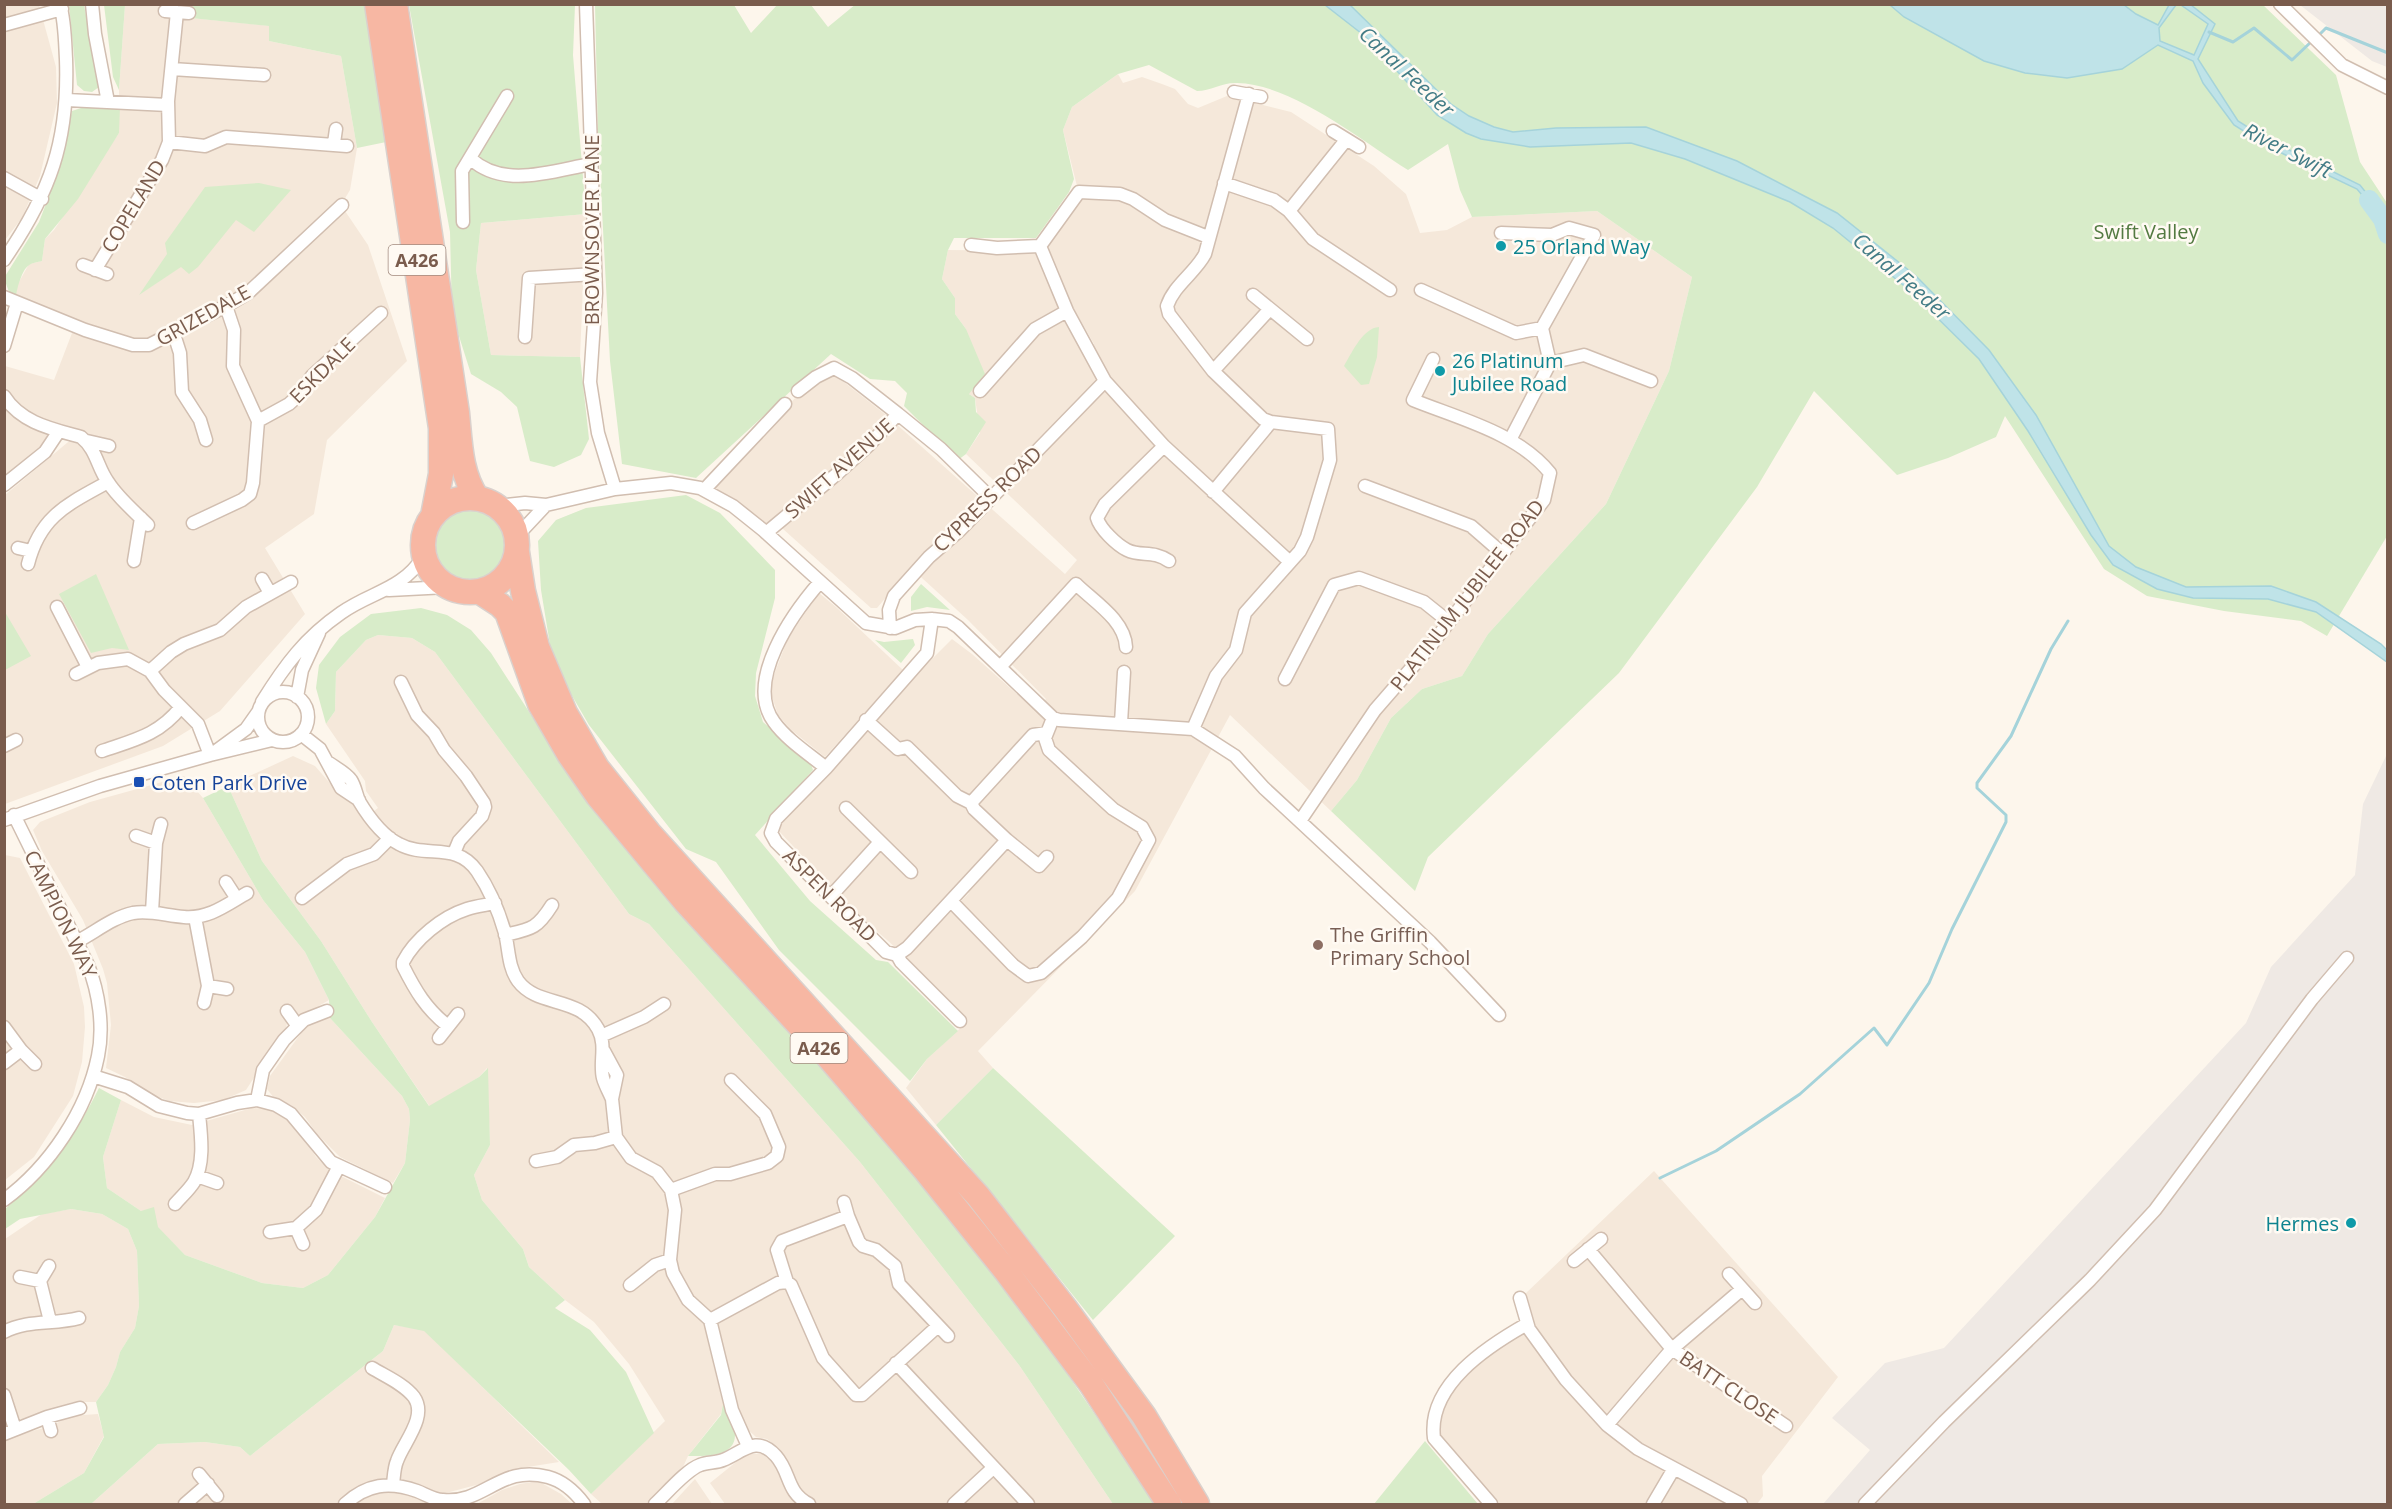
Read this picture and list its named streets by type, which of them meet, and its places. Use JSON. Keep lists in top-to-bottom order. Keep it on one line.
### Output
{"streets":{"highway":["A426"],"street":["COPELAND","BROWNSOVER LANE","GRIZEDALE","ESKDALE","SWIFT AVENUE","CYPRESS ROAD","PLATINUM JUBILEE ROAD","ASPEN ROAD","CAMPION WAY","BATT CLOSE"]},"crossings":[["SWIFT AVENUE","CYPRESS ROAD"]],"water":["Canal Feeder","River Swift"],"parks":["Swift Valley"],"places":{"other":["25 Orland Way","26 Platinum Jubilee Road","The Griffin Primary School","Hermes"],"transit":["Coten Park Drive"]}}
